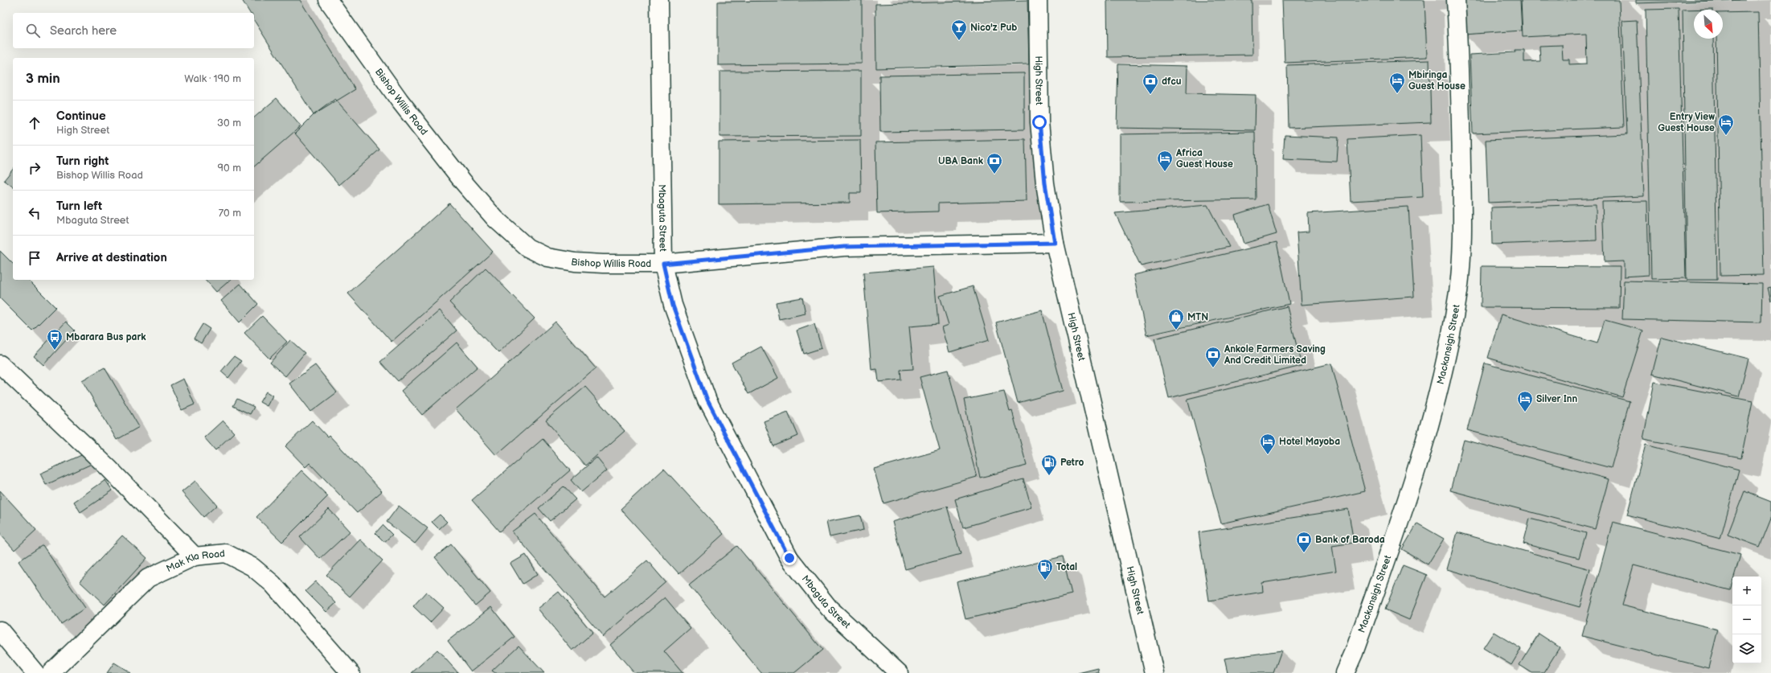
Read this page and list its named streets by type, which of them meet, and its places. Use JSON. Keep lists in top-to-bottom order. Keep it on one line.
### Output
{"streets":{"street":["High Street","Bishop Willis Road","Mbaguta Street","Mackansigh Street","Mak Kla Road"]},"crossings":[["High Street","Bishop Willis Road"],["Bishop Willis Road","Mbaguta Street"]],"places":{"bar":["Nico'z Pub"],"hotel":["Mbiringa Guest House","Entry View Guest House","Africa Guest House","Silver Inn","Hotel Mayoba"],"bank":["dfcu","UBA Bank","Ankole Farmers Saving And Credit Limited","Bank of Baroda"],"shop":["MTN"],"bus stop":["Mbarara Bus park"],"fuel station":["Petro","Total"]},"north":"bottom right","page":{"search":"Search here","heading":["3 min","Walk · 190 m"],"list":[["Continue","High Street","30 m"],["Turn right","Bishop Willis Road","90 m"],["Turn left","Mbaguta Street","70 m"],"Arrive at destination"],"map_buttons":["+","−"]}}
